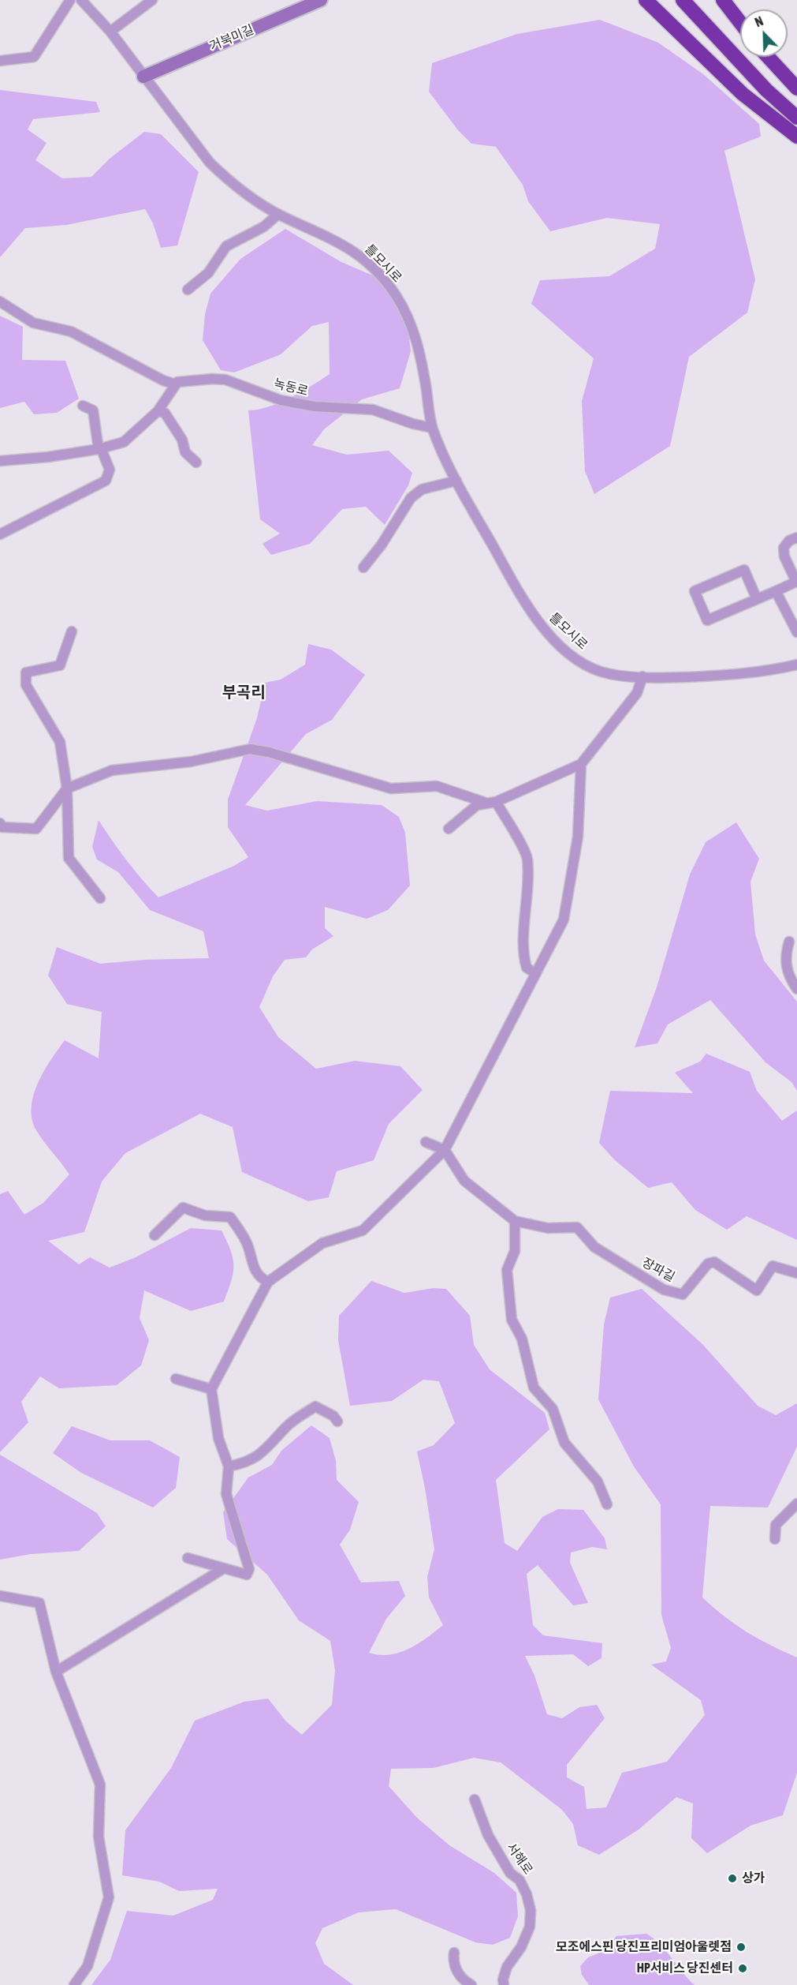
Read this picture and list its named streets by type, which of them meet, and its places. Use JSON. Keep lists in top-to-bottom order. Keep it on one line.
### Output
{"streets":{"street":["거북미길","틀모시로","녹동로","장파길","서해로"]},"crossings":[["거북미길","틀모시로"],["틀모시로","녹동로"]],"districts":["부곡리"],"places":["상가","모조에스핀 당진프리미엄아울렛점","HP서비스 당진센터"],"north":"top left"}
